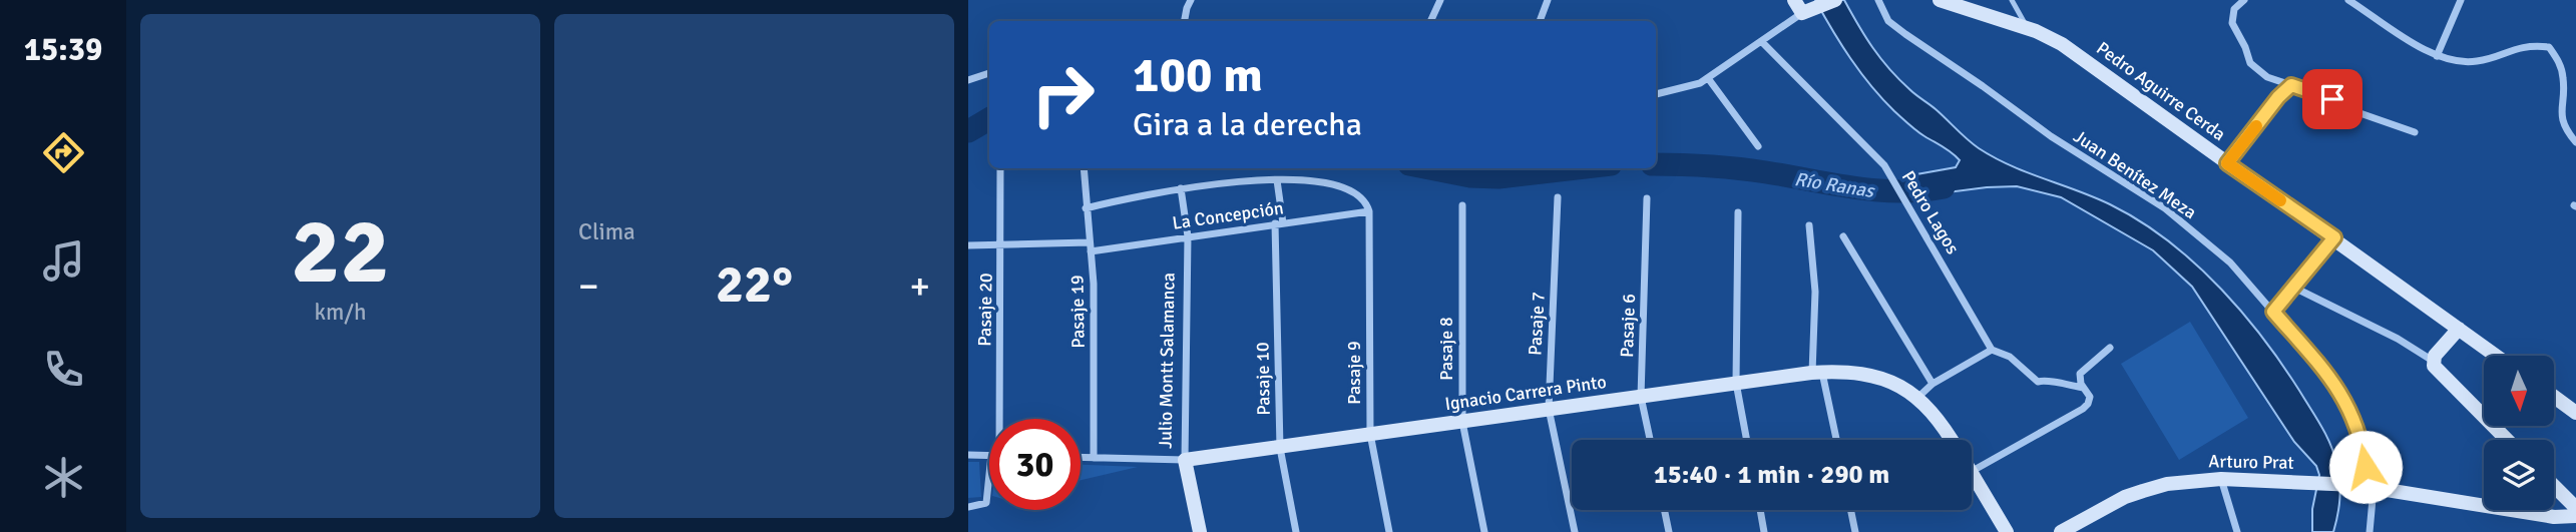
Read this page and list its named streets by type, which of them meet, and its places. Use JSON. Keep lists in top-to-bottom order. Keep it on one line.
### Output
{"streets":{"street":["Pedro Aguirre Cerda","Juan Benítez Meza","Pedro Lagos","La Concepción","Pasaje 20","Pasaje 19","Pasaje 7","Pasaje 6","Pasaje 8","Julio Montt Salamanca","Pasaje 9","Pasaje 10","Ignacio Carrera Pinto","Arturo Prat"]},"crossings":[["Juan Benítez Meza","Arturo Prat"],["La Concepción","Pasaje 19"],["La Concepción","Julio Montt Salamanca"],["La Concepción","Pasaje 9"],["La Concepción","Pasaje 10"],["Pasaje 19","Ignacio Carrera Pinto"],["Pasaje 7","Ignacio Carrera Pinto"],["Pasaje 6","Ignacio Carrera Pinto"],["Pasaje 8","Ignacio Carrera Pinto"],["Julio Montt Salamanca","Ignacio Carrera Pinto"],["Pasaje 9","Ignacio Carrera Pinto"],["Pasaje 10","Ignacio Carrera Pinto"]],"water":["Río Ranas"],"north":"bottom","page":{"tabs":"15:39","tile":[["22","km/h"],"Clima"],"turn":["100 m","Gira a la derecha"],"heat":["−","22°","+"],"limit":"30","trip":"15:40 · 1 min · 290 m"}}
